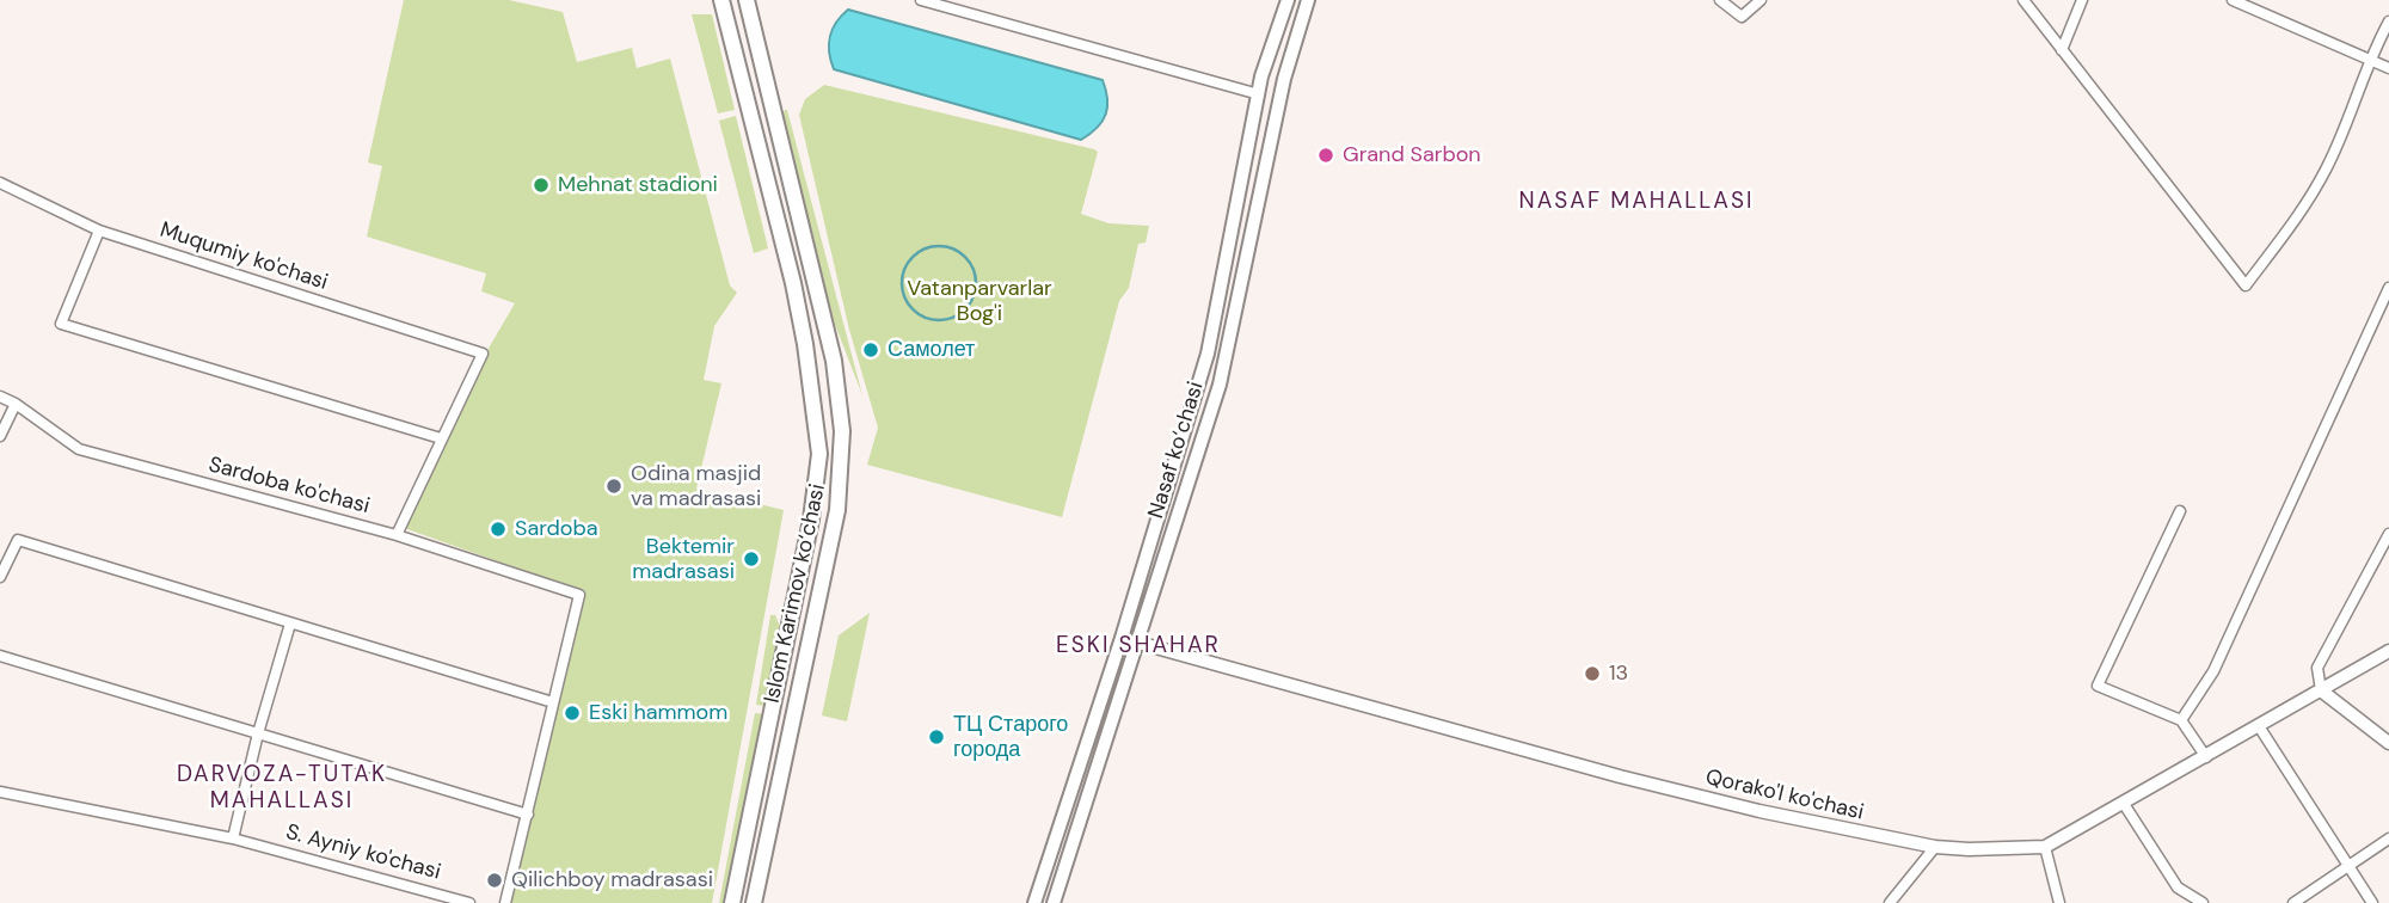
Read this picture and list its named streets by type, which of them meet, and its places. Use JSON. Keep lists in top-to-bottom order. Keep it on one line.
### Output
{"streets":{"main road":["Nasaf ko‘chasi","Islom Karimov ko‘chasi"],"street":["Muqumiy ko'chasi","Sardoba ko'chasi","Qorako'l ko'chasi","S. Ayniy ko'chasi"]},"crossings":[["Nasaf ko‘chasi","Qorako'l ko'chasi"]],"districts":["NASAF MAHALLASI","ESKI SHAHAR","DARVOZA-TUTAK MAHALLASI"],"parks":["Vatanparvarlar Bog'i"],"places":["Grand Sarbon","Mehnat stadioni","Самолет","Odina masjid va madrasasi","Sardoba","Bektemir madrasasi","13","Eski hammom","ТЦ Старого города","Qilichboy madrasasi"]}
